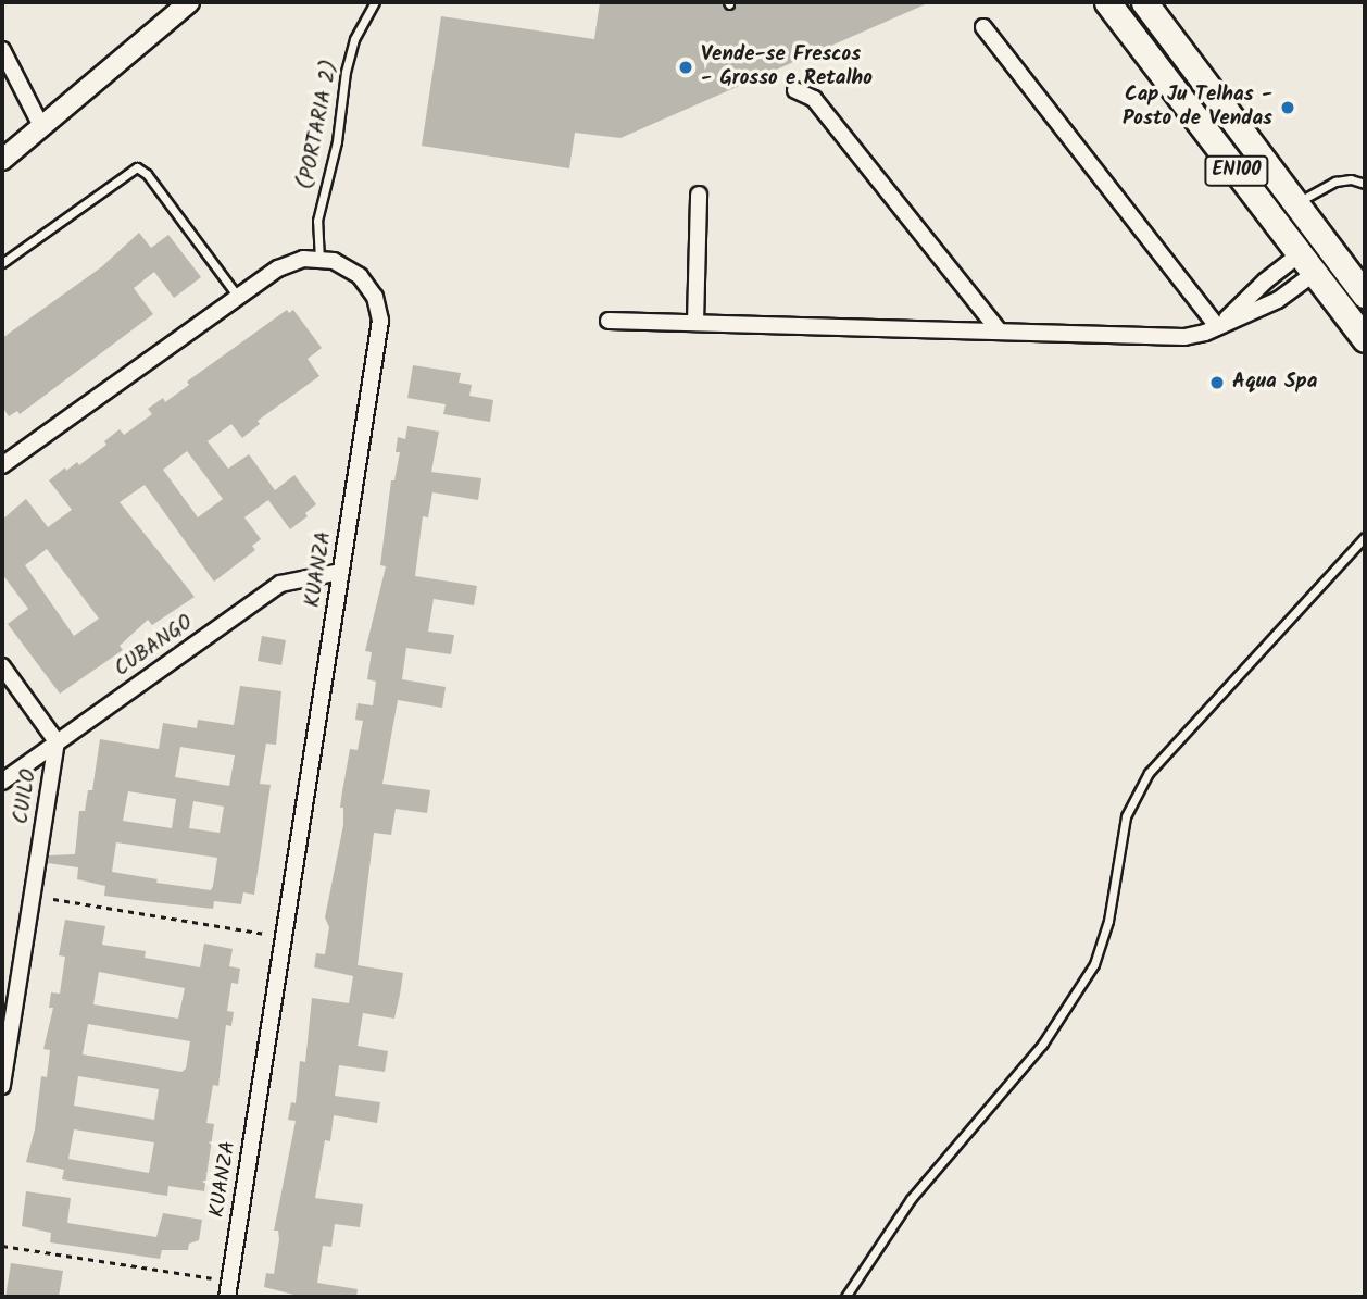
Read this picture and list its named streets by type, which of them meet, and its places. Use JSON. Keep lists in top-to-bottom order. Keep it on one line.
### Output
{"streets":{"highway":["EN100"],"street":["KUANZA","CUBANGO","CUILO"],"lane":["(PORTARIA 2)"]},"crossings":[["(PORTARIA 2)","KUANZA"],["KUANZA","CUBANGO"],["CUBANGO","CUILO"]],"places":["Vende-se Frescos - Grosso e Retalho","Cap Ju Telhas - Posto de Vendas","Aqua Spa"]}
